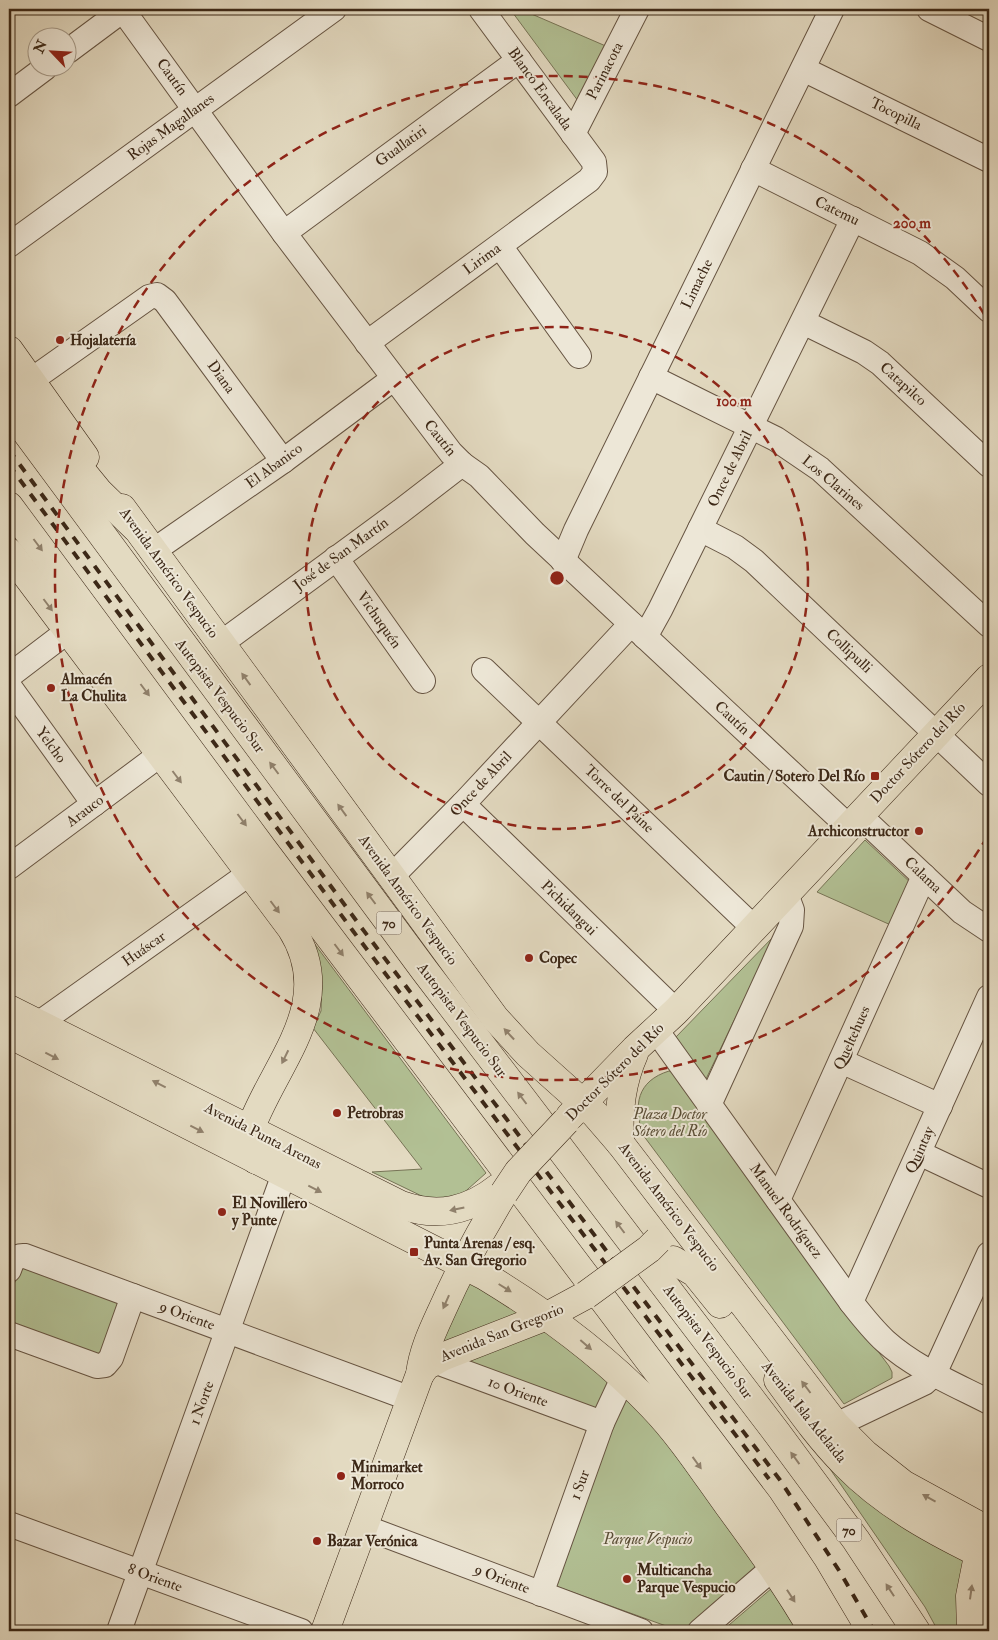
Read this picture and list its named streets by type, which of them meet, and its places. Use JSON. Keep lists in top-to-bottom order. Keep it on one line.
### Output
{"streets":{"main road":["Avenida Américo Vespucio","Autopista Vespucio Sur","Doctor Sótero del Río","70","Avenida Punta Arenas","Avenida San Gregorio","Avenida Isla Adelaida"],"street":["Parinacota","Cautín","Blanco Encalada","Tocopilla","Rojas Magallanes","Guallatiri","Catemu","Lirima","Limache","Diana","Catapilco","El Abanico","Once de Abril","Los Clarines","José de San Martín","Vichuquén","Collipulli","Yelcho","Torre del Paine","Arauco","Calama","Pichidangui","Huáscar","Queltehues","Quintay","Manuel Rodríguez","9 Oriente","10 Oriente","1 Norte","1 Sur","8 Oriente"]},"crossings":[["Parinacota","Blanco Encalada"],["Cautín","Rojas Magallanes"],["Cautín","Guallatiri"],["Cautín","Lirima"],["Cautín","Limache"],["Cautín","El Abanico"],["Cautín","Once de Abril"],["Cautín","José de San Martín"],["Cautín","Doctor Sótero del Río"],["Cautín","Calama"],["Blanco Encalada","Guallatiri"],["Blanco Encalada","Lirima"],["Tocopilla","Limache"],["Catemu","Limache"],["Catemu","Once de Abril"],["Limache","Los Clarines"],["Diana","El Abanico"],["Diana","Avenida Américo Vespucio"],["Catapilco","Once de Abril"],["El Abanico","Avenida Américo Vespucio"],["Once de Abril","Los Clarines"],["Once de Abril","Avenida Américo Vespucio"],["Once de Abril","Collipulli"],["Once de Abril","Torre del Paine"],["Once de Abril","Pichidangui"],["José de San Martín","Avenida Américo Vespucio"],["José de San Martín","Vichuquén"],["Avenida Américo Vespucio","Doctor Sótero del Río"],["Collipulli","Doctor Sótero del Río"],["Yelcho","Arauco"],["Doctor Sótero del Río","Torre del Paine"],["Doctor Sótero del Río","Calama"],["Doctor Sótero del Río","Pichidangui"],["Doctor Sótero del Río","Avenida Punta Arenas"],["Doctor Sótero del Río","Manuel Rodríguez"],["Doctor Sótero del Río","Avenida San Gregorio"],["Calama","Queltehues"],["Huáscar","Avenida Punta Arenas"],["Queltehues","Manuel Rodríguez"],["Avenida Punta Arenas","Avenida San Gregorio"],["Avenida Punta Arenas","1 Norte"],["Quintay","Manuel Rodríguez"],["9 Oriente","Avenida San Gregorio"],["9 Oriente","1 Norte"],["9 Oriente","1 Sur"],["Avenida San Gregorio","10 Oriente"],["Avenida San Gregorio","Avenida Isla Adelaida"],["10 Oriente","1 Sur"],["1 Norte","8 Oriente"]],"parks":["Plaza Doctor Sótero del Río","Parque Vespucio"],"places":{"other":["Hojalatería","Almacén La Chulita","Archiconstructor","Copec","Petrobras","El Novillero y Punte","Minimarket Morroco","Bazar Verónica","Multicancha Parque Vespucio"],"transit":["Cautin / Sotero Del Río","Punta Arenas / esq. Av. San Gregorio"]},"north":"top left","rings":["200 m","100 m"]}
